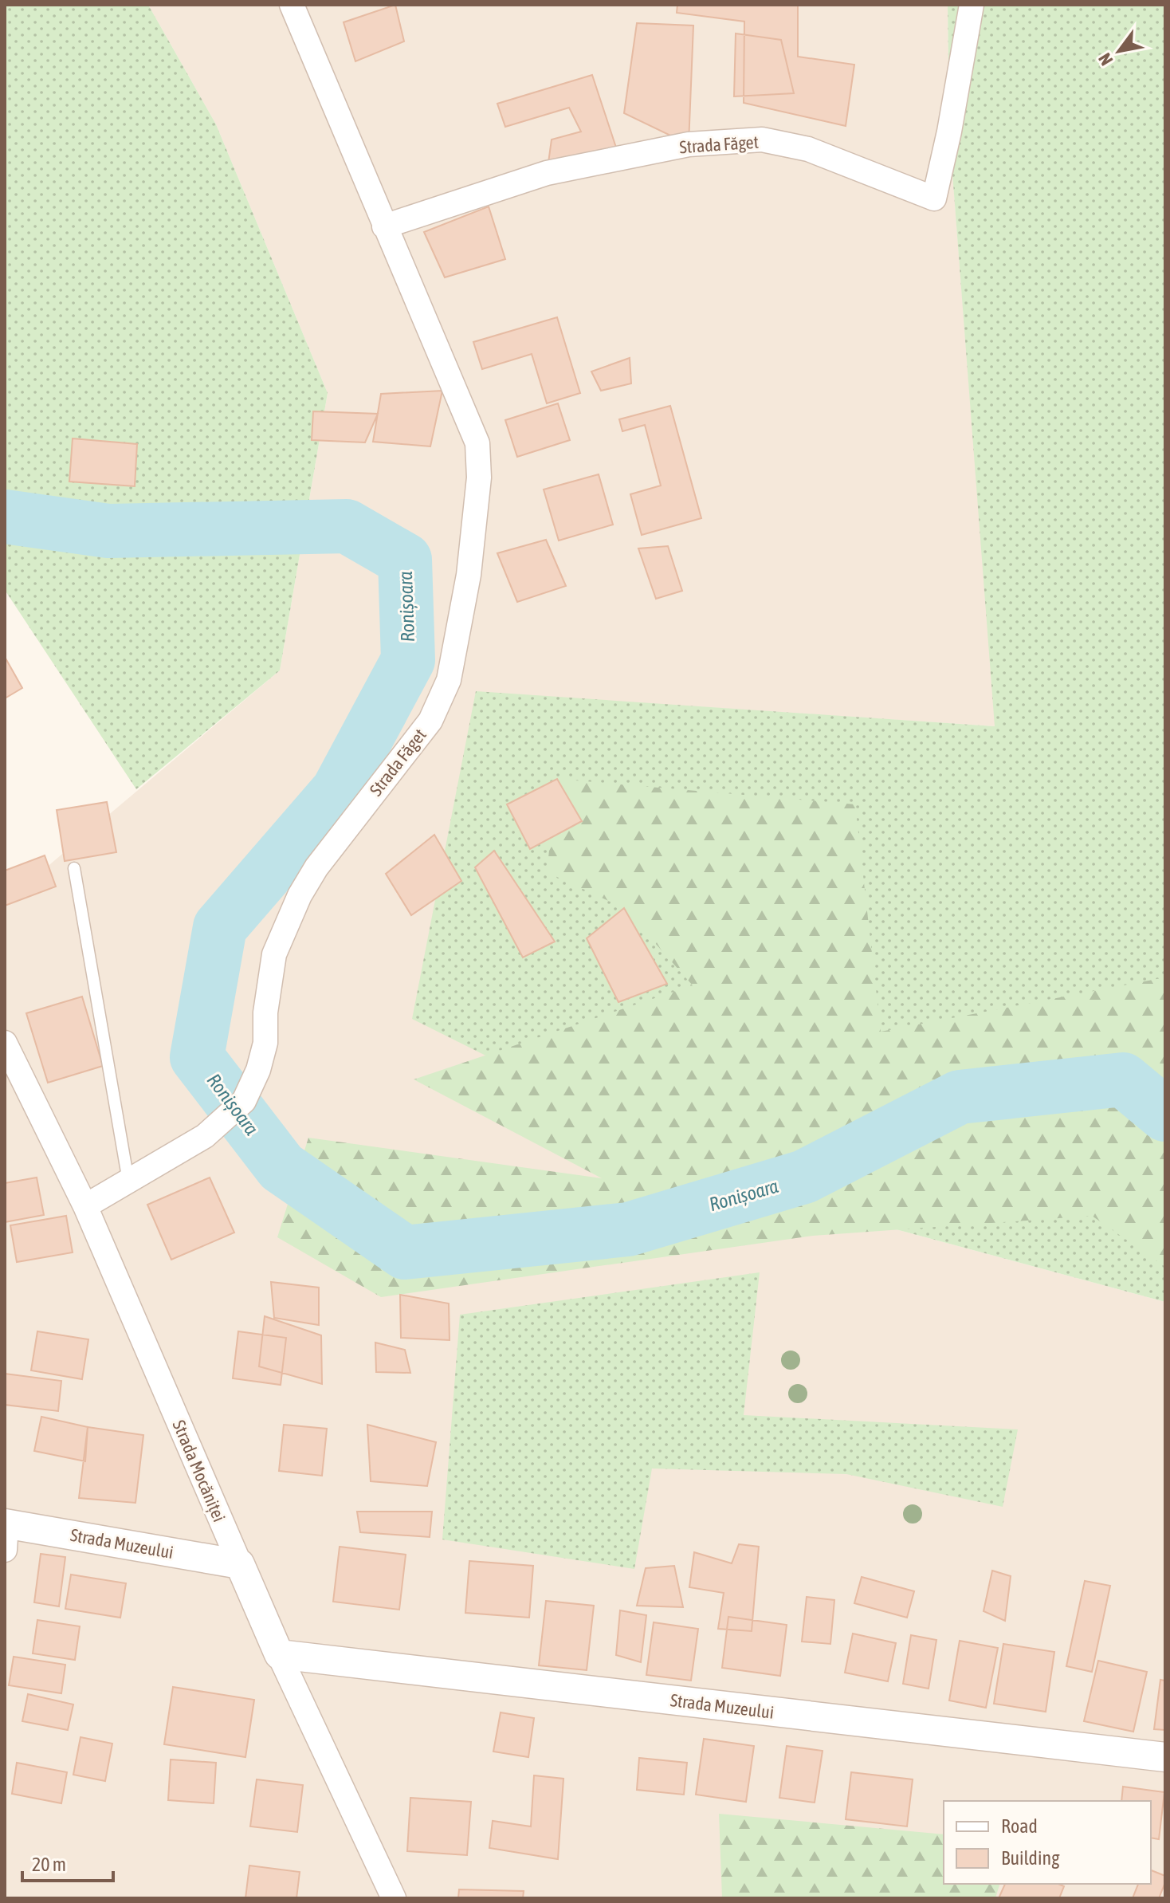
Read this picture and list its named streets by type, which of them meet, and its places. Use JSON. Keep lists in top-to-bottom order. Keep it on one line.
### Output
{"streets":{"street":["Strada Făget","Strada Mocăniței","Strada Muzeului"]},"crossings":[["Strada Făget","Strada Mocăniței"],["Strada Mocăniței","Strada Muzeului"]],"water":["Ronișoara"],"legend":["Road","Building"],"scale_bar":"20 m","north":"bottom left"}
